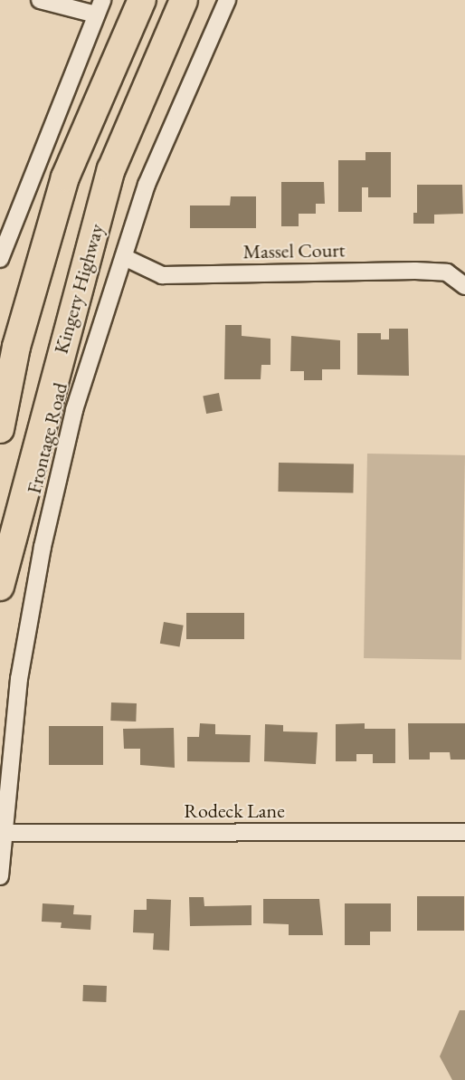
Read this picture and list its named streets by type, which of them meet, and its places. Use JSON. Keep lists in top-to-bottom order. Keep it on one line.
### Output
{"streets":{"highway":["Kingery Highway"],"street":["Massel Court","Frontage Road","Rodeck Lane"]},"crossings":[["Massel Court","Frontage Road"],["Frontage Road","Rodeck Lane"]]}
